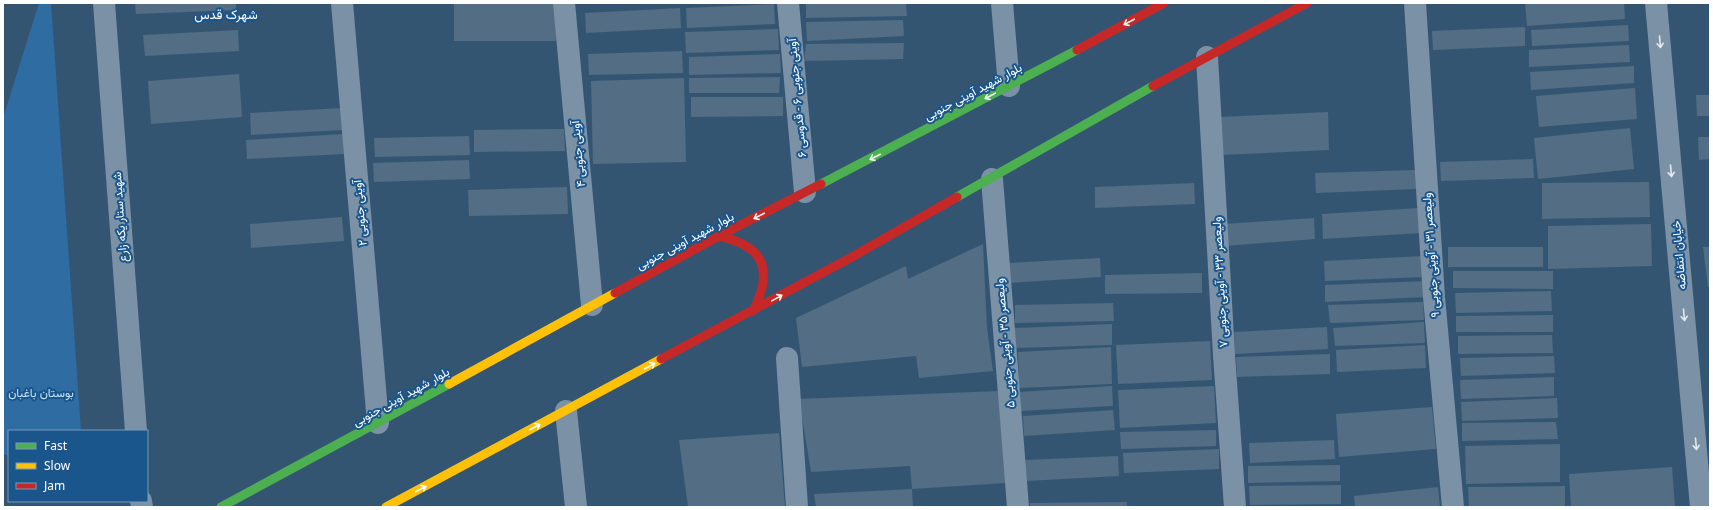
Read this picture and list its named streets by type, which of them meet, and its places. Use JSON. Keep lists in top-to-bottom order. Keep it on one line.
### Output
{"streets":{"main road":["بلوار شهید آوینی جنوبی"],"street":["آوینی جنوبی ۶ - قدوسی ۶","آوینی جنوبی ۴","آوینی جنوبی ۲","شهید ستار یکه زارع","ولیعصر ۳۱ - آوینی جنوبی ۹","خیابان انتفاضه","ولیعصر ۳۳ - آوینی جنوبی ۷","ولیعصر ۳۵ - آوینی جنوبی ۵"]},"crossings":[["بلوار شهید آوینی جنوبی","آوینی جنوبی ۶ - قدوسی ۶"],["بلوار شهید آوینی جنوبی","آوینی جنوبی ۴"],["بلوار شهید آوینی جنوبی","آوینی جنوبی ۲"]],"one_way":["خیابان انتفاضه"],"districts":["شهرک قدس"],"parks":["بوستان باغبان"],"legend":["Fast","Slow","Jam"]}
